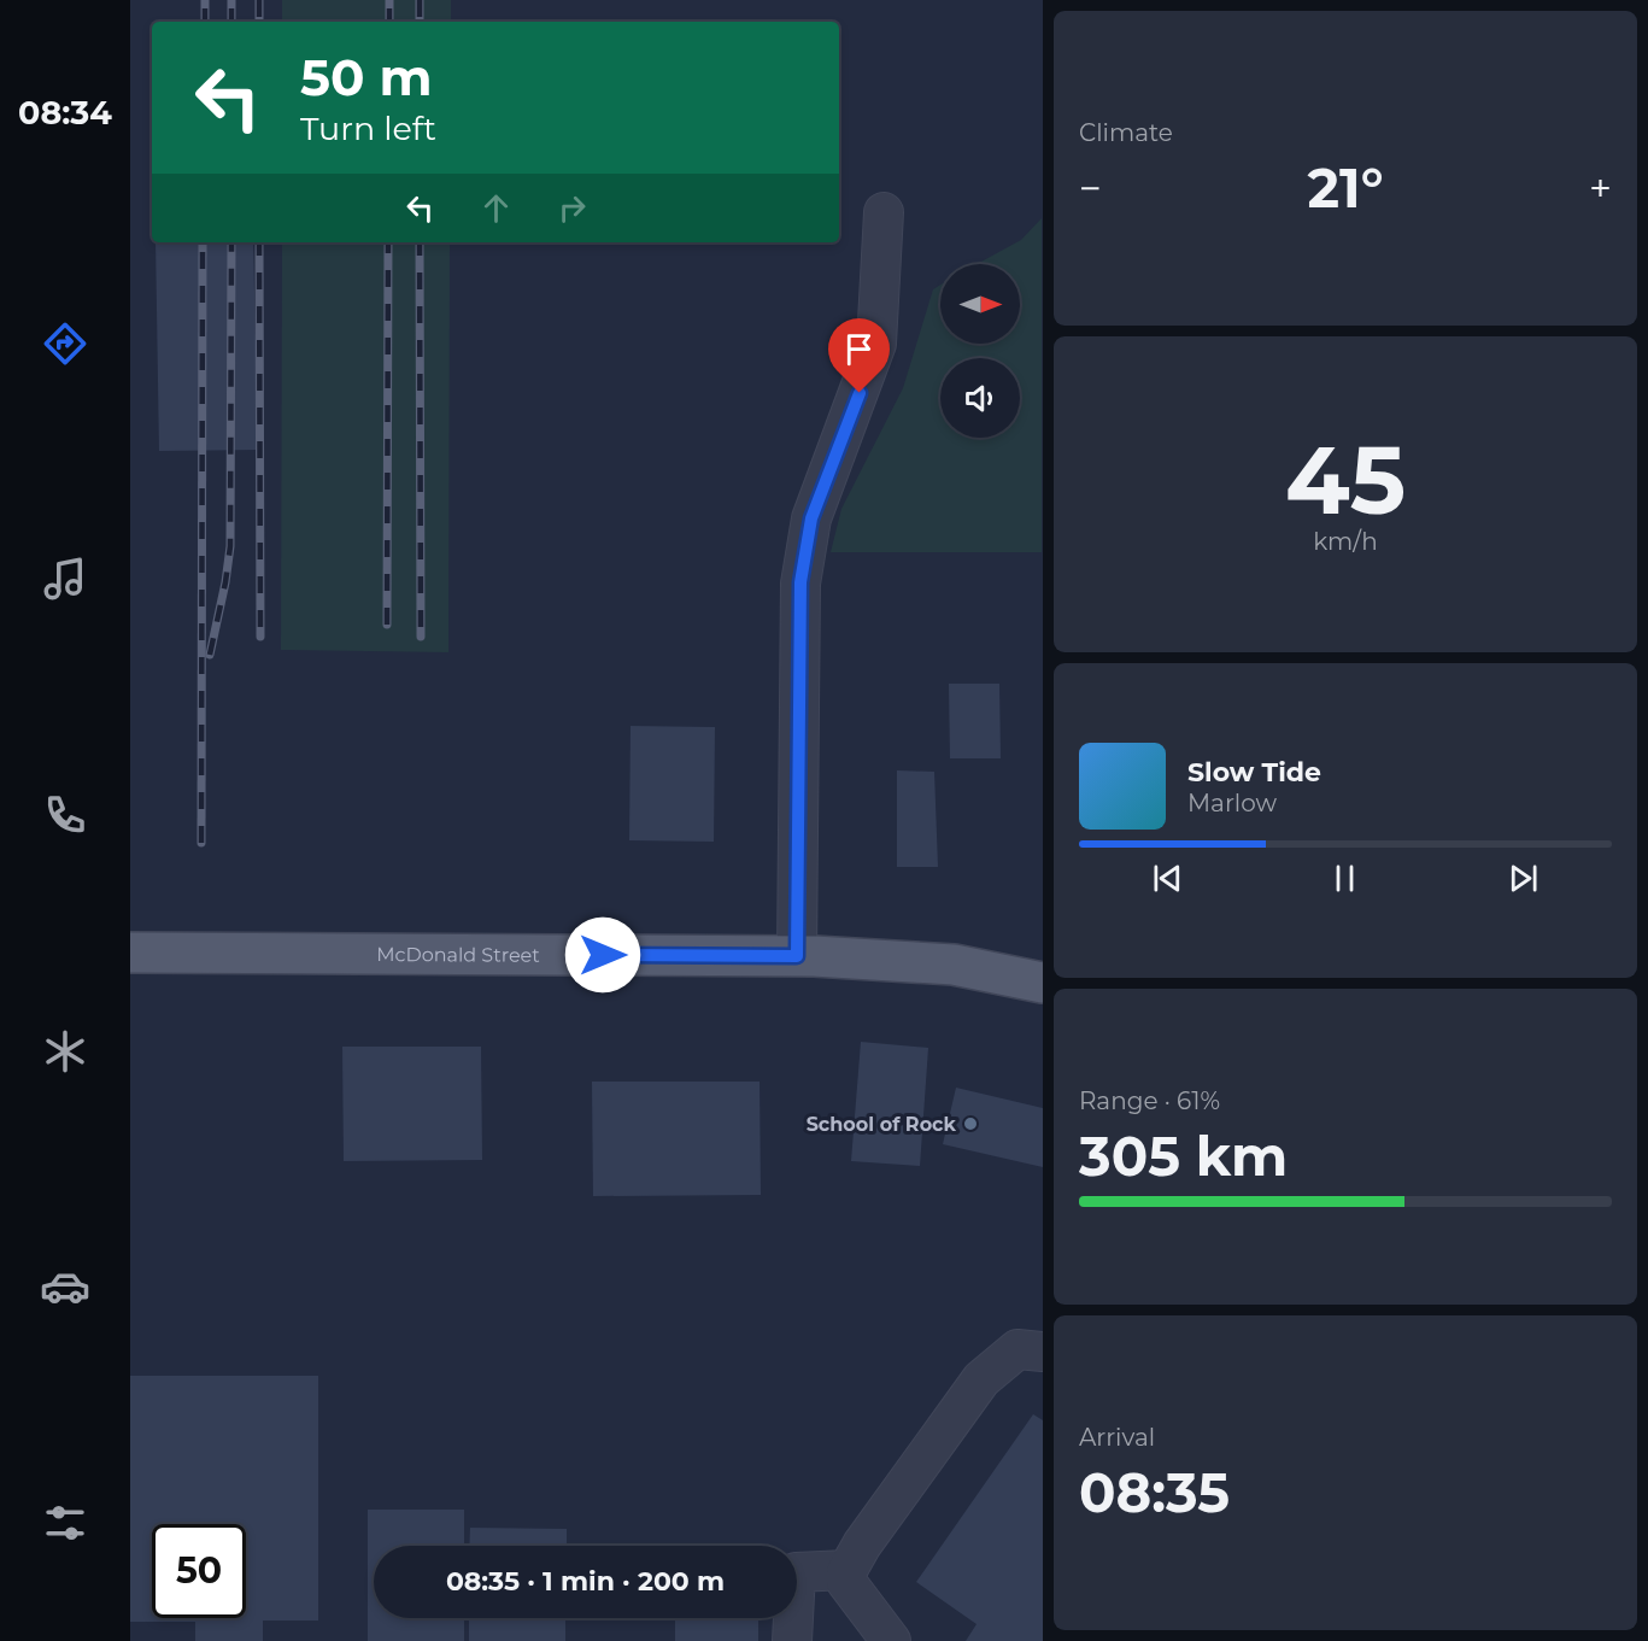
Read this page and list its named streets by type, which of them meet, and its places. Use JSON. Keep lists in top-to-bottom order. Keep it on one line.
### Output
{"streets":{"main road":["McDonald Street"]},"places":["School of Rock"],"north":"right","page":{"tabs":"08:34","tile":["Climate",["45","km/h"],["Range · 61%","305 km"],["Arrival","08:35"]],"turn":["50 m","Turn left"],"heat":["−","21°","+"],"song":["Slow Tide","Marlow"],"limit":"50","trip":"08:35 · 1 min · 200 m"}}
